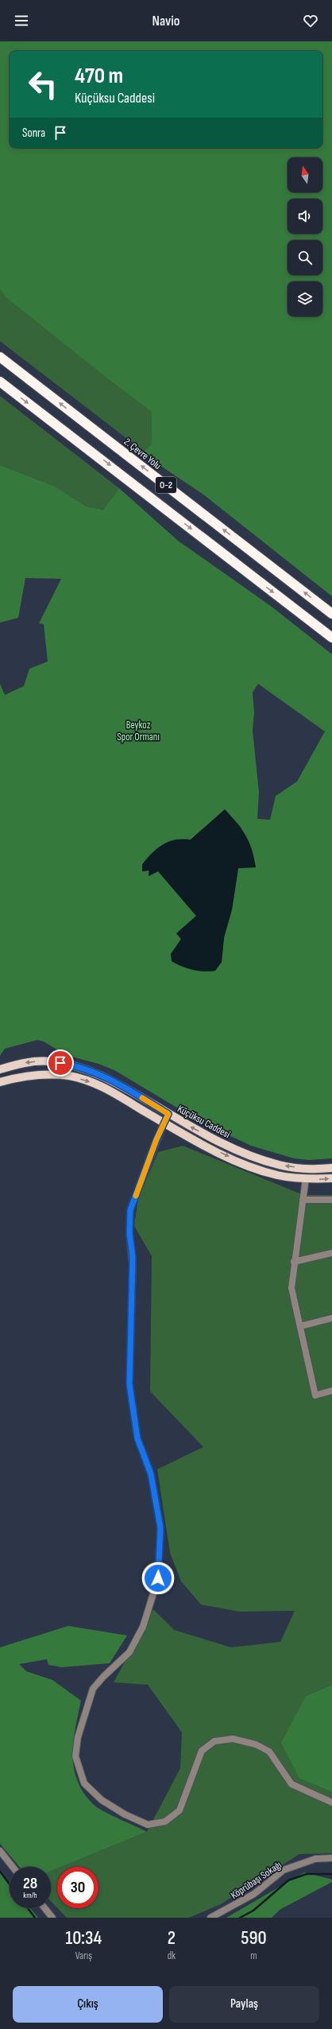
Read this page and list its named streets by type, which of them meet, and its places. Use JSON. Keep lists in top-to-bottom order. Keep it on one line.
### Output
{"streets":{"highway":["2. Çevre Yolu","O-2"],"main road":["Küçüksu Caddesi"],"street":["Köprübaşı Sokağı"]},"parks":["Beykoz Spor Ormanı"],"north":"top","page":{"header":"Navio","turn":["470 m","Küçüksu Caddesi"],"then":"Sonra","speed":"28 km/h","limit":"30","eta":["10:34","Varış","2","dk","590","m"],"buttons":["Çıkış","Paylaş"]}}
